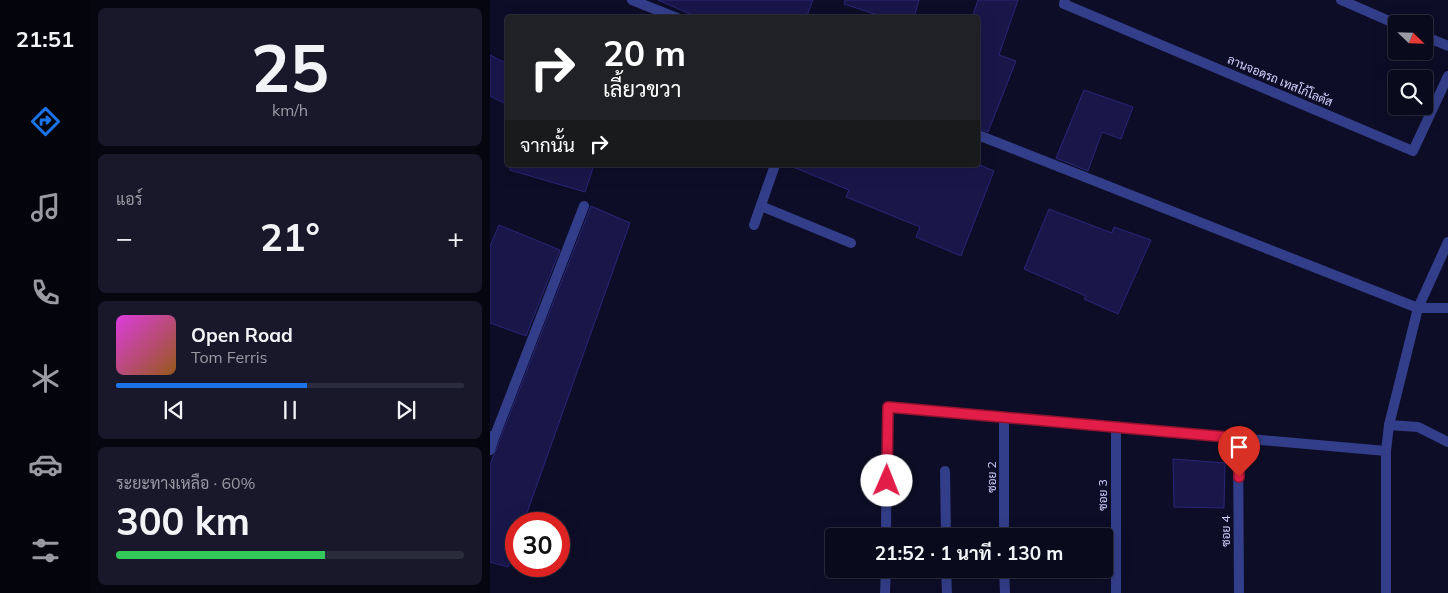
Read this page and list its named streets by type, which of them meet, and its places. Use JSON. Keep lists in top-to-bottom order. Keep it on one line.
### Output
{"streets":{"street":["ลานจอดรถ เทสโก้โลตัส","ซอย 2","ซอย 3","ซอย 4"]},"north":"bottom right","page":{"tabs":"21:51","tile":[["25","km/h"],"แอร์",["ระยะทางเหลือ · 60%","300 km"]],"turn":["20 m","เลี้ยวขวา"],"then":"จากนั้น","heat":["−","21°","+"],"song":["Open Road","Tom Ferris"],"limit":"30","trip":"21:52 · 1 นาที · 130 m"}}
